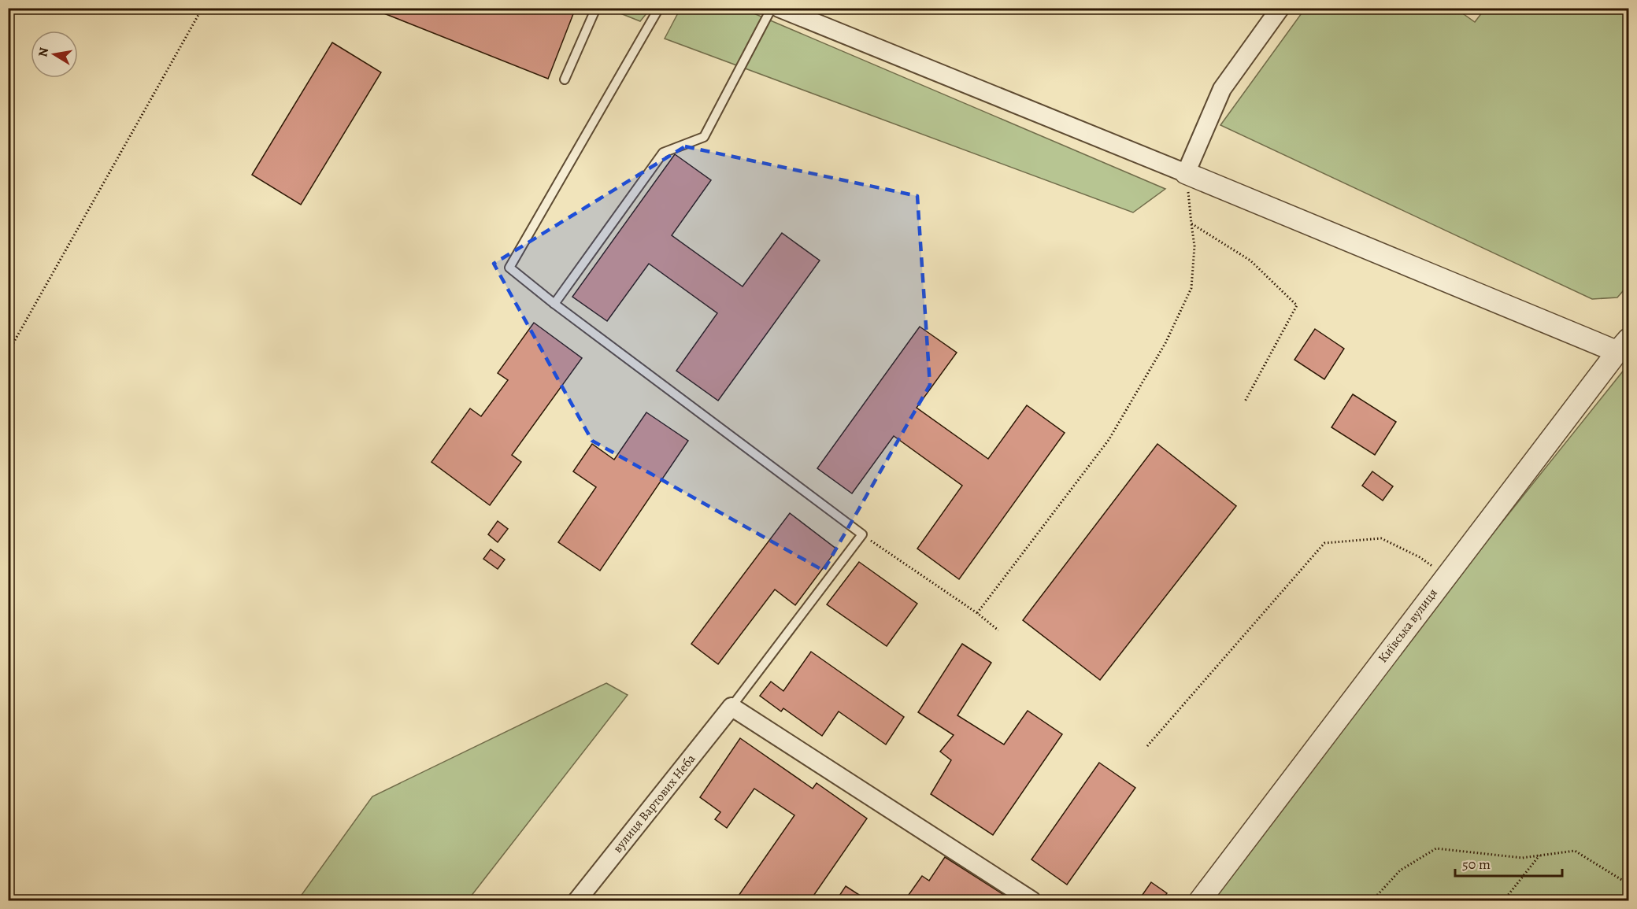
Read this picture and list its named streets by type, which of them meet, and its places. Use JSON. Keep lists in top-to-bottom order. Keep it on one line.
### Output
{"streets":{"street":["Київська вулиця","вулиця Вартових Неба"]},"scale_bar":"50 m","north":"left"}
